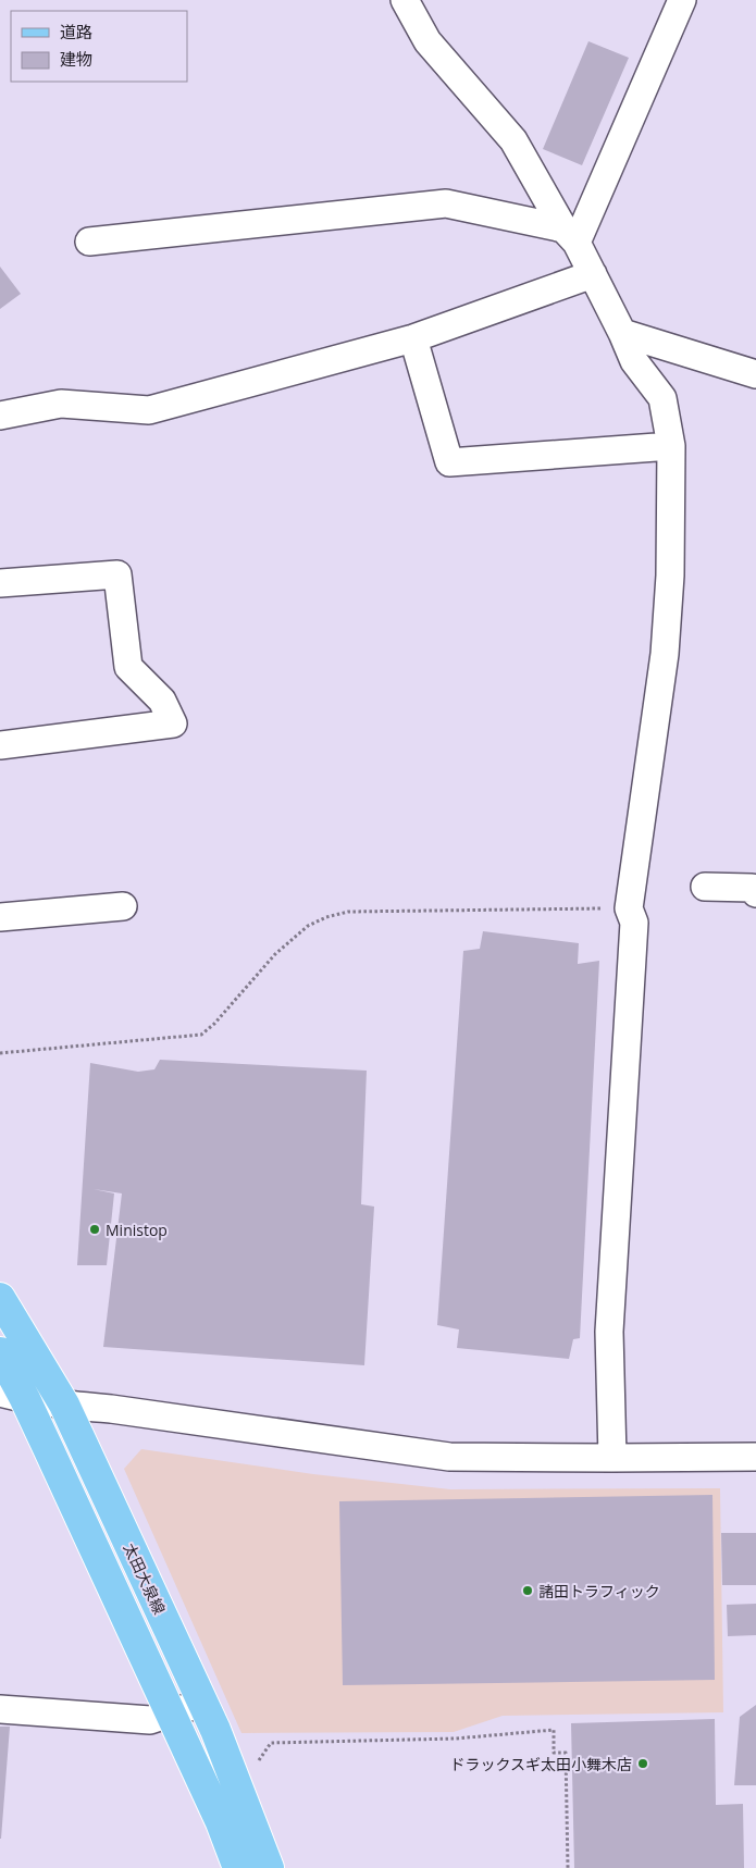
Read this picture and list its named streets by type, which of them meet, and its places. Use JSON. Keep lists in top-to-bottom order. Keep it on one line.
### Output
{"streets":{"main road":["太田大泉線"]},"places":["Ministop","諸田トラフィック","ドラックスギ太田小舞木店"],"legend":["道路","建物"]}
